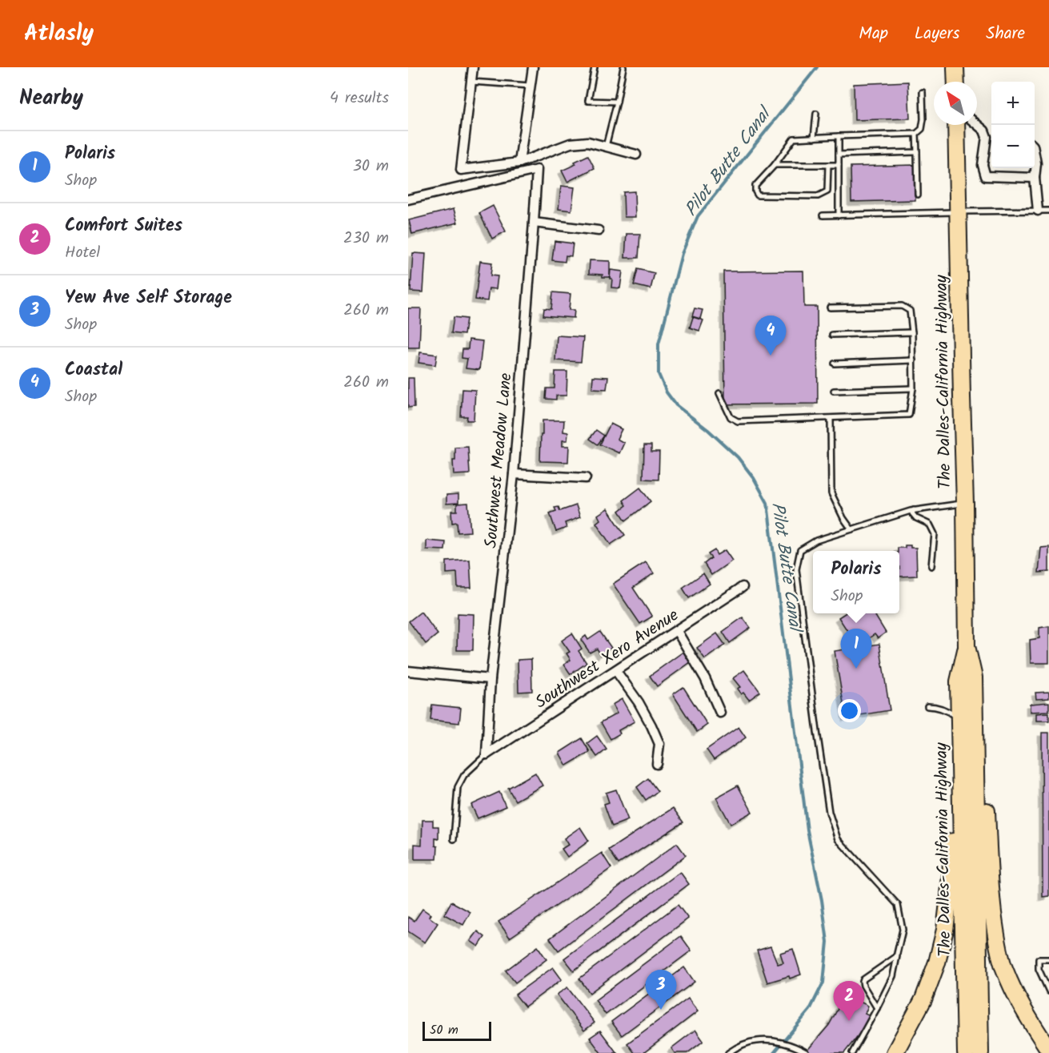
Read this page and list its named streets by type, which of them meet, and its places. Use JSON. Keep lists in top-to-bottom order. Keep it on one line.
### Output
{"streets":{"highway":["The Dalles-California Highway"],"street":["Southwest Meadow Lane","Southwest Xero Avenue"]},"crossings":[["Southwest Meadow Lane","Southwest Xero Avenue"]],"water":["Pilot Butte Canal"],"scale_bar":"50 m","north":"top left","page":{"header":"Atlasly","nav":["Map","Layers","Share"],"heading":["Nearby","4 results"],"map_buttons":["+","−"],"list":[{"mark":"1","name":"Polaris","note":"Shop","value":"30 m"},{"mark":"2","name":"Comfort Suites","note":"Hotel","value":"230 m"},{"mark":"3","name":"Yew Ave Self Storage","note":"Shop","value":"260 m"},{"mark":"4","name":"Coastal","note":"Shop","value":"260 m"}],"pins":["4","1","3","2"],"popup":["Polaris","Shop"],"scale":"50 m"}}
